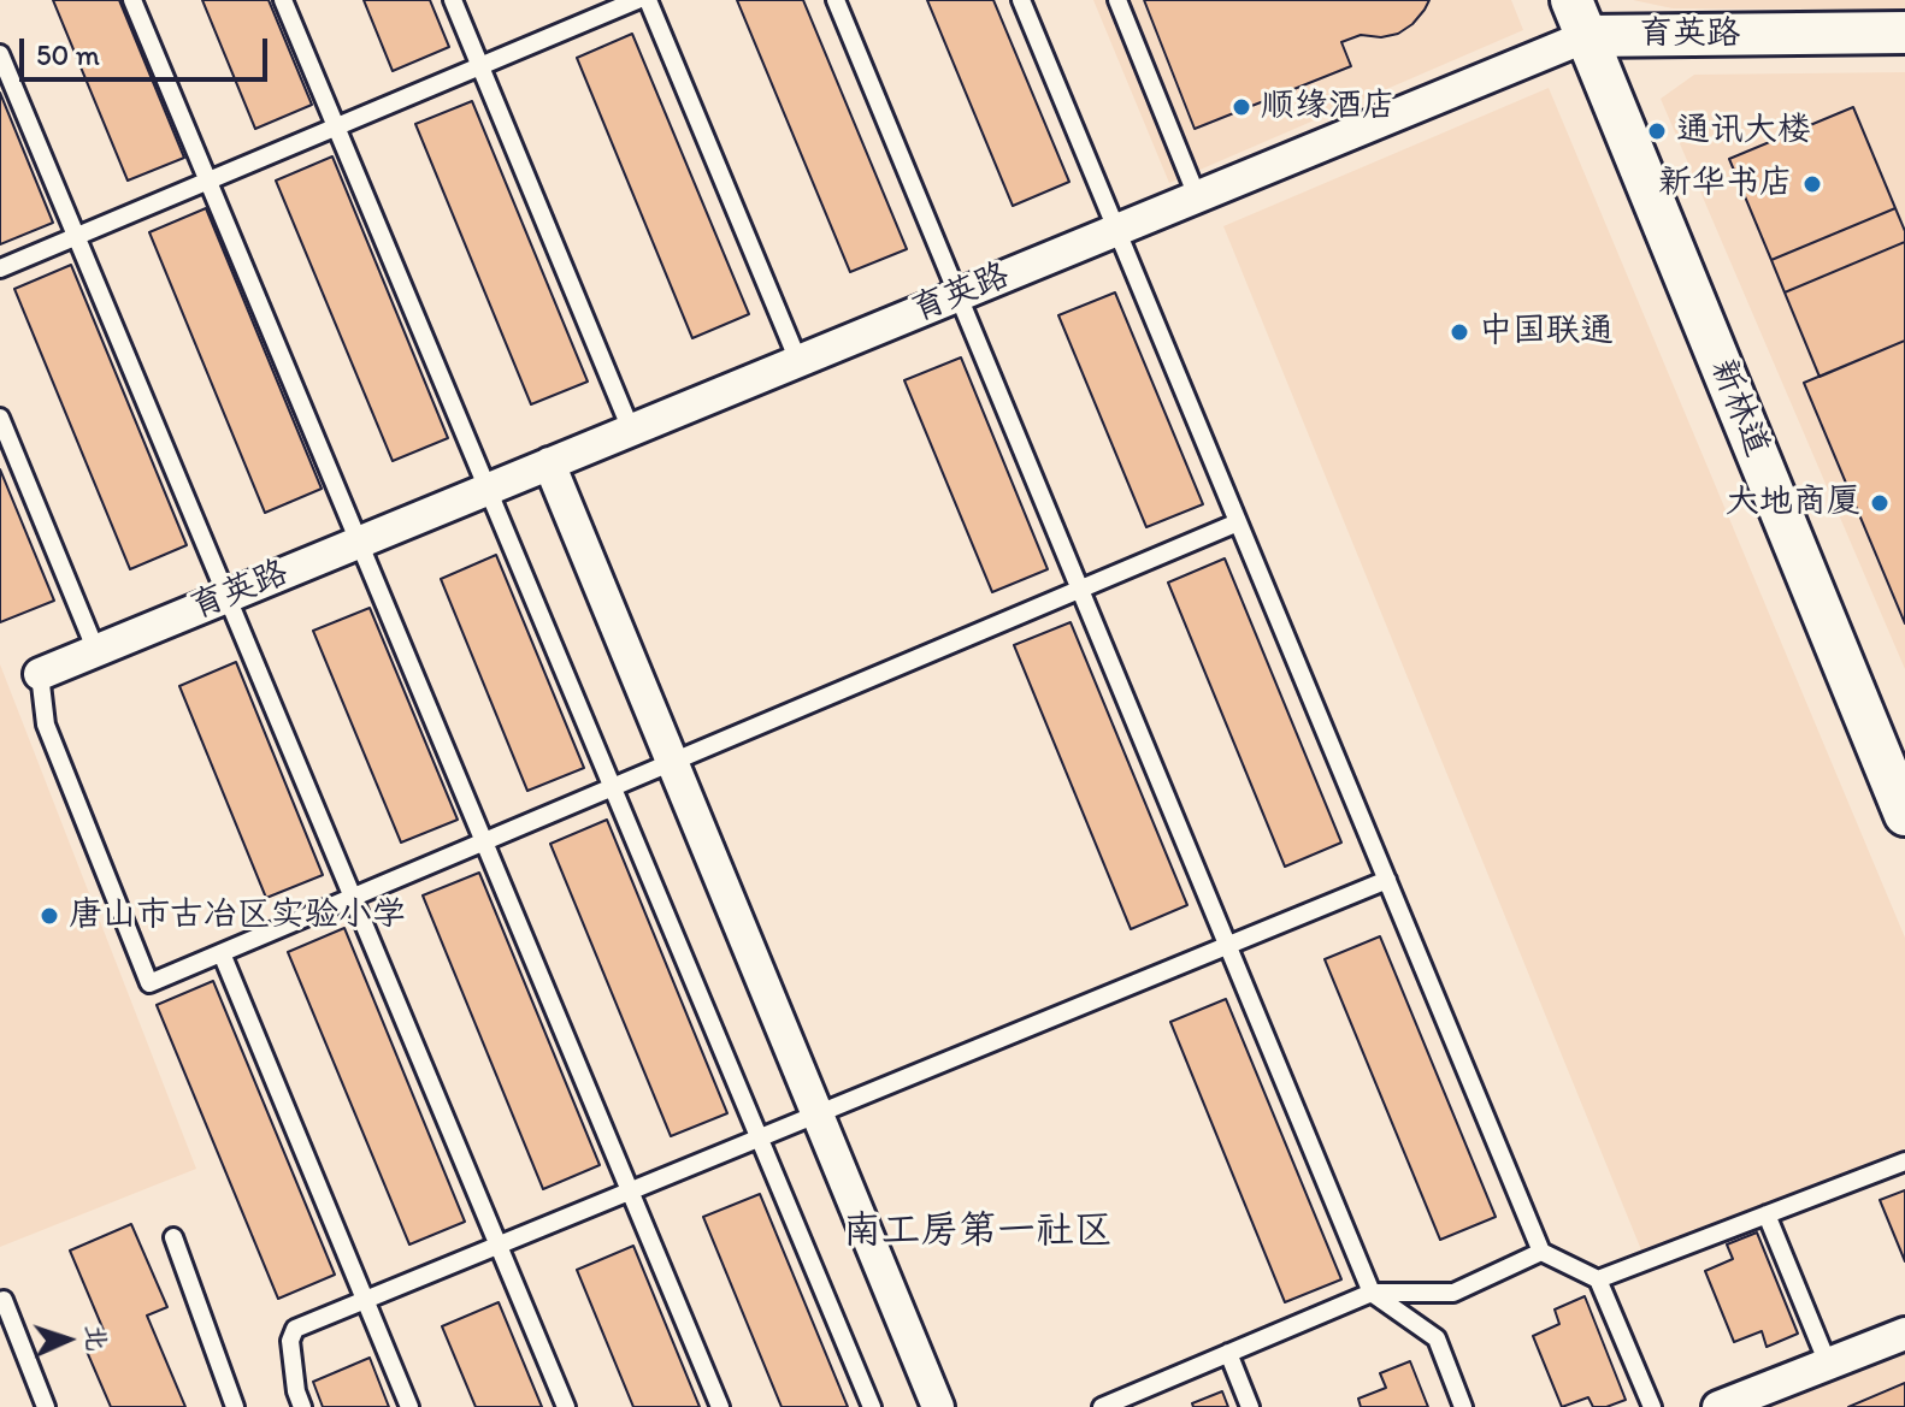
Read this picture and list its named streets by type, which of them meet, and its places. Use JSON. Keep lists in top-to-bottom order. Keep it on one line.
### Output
{"streets":{"street":["育英路","新林道"]},"crossings":[["育英路","新林道"]],"districts":["南工房第一社区"],"places":["顺缘酒店","通讯大楼","新华书店","中国联通","大地商厦","唐山市古冶区实验小学"],"scale_bar":"50 m","north":"right"}
